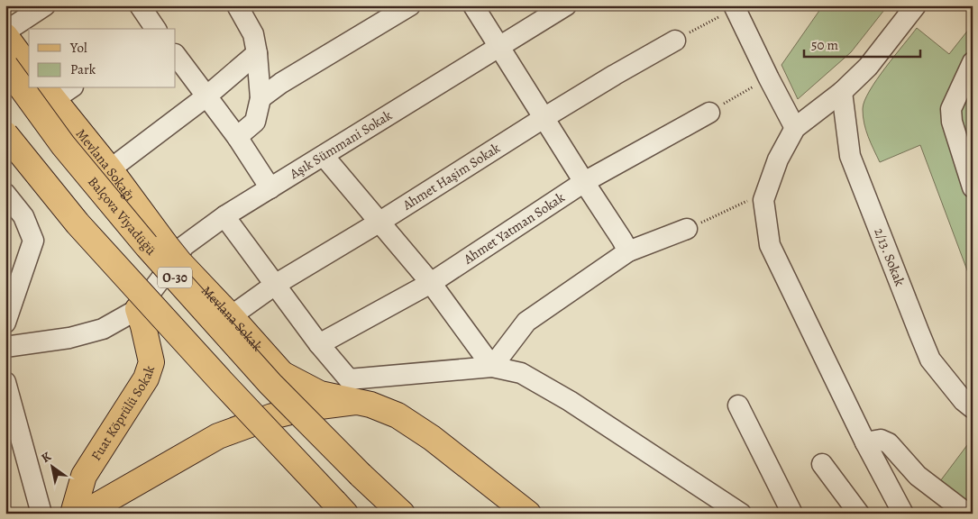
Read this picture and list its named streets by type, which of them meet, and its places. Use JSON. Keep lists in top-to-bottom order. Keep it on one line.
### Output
{"streets":{"main road":["Mevlana Sokağı","Balçova Viyadüğü","O-30","Mevlana Sokak","Fuat Köprülü Sokak"],"street":["Aşık Sümmani Sokak","Ahmet Haşim Sokak","Ahmet Yatman Sokak","2/13. Sokak"]},"crossings":[["Aşık Sümmani Sokak","Fuat Köprülü Sokak"],["Mevlana Sokağı","Mevlana Sokak"],["Ahmet Haşim Sokak","Mevlana Sokak"]],"legend":["Yol","Park"],"scale_bar":"50 m","north":"top left"}
